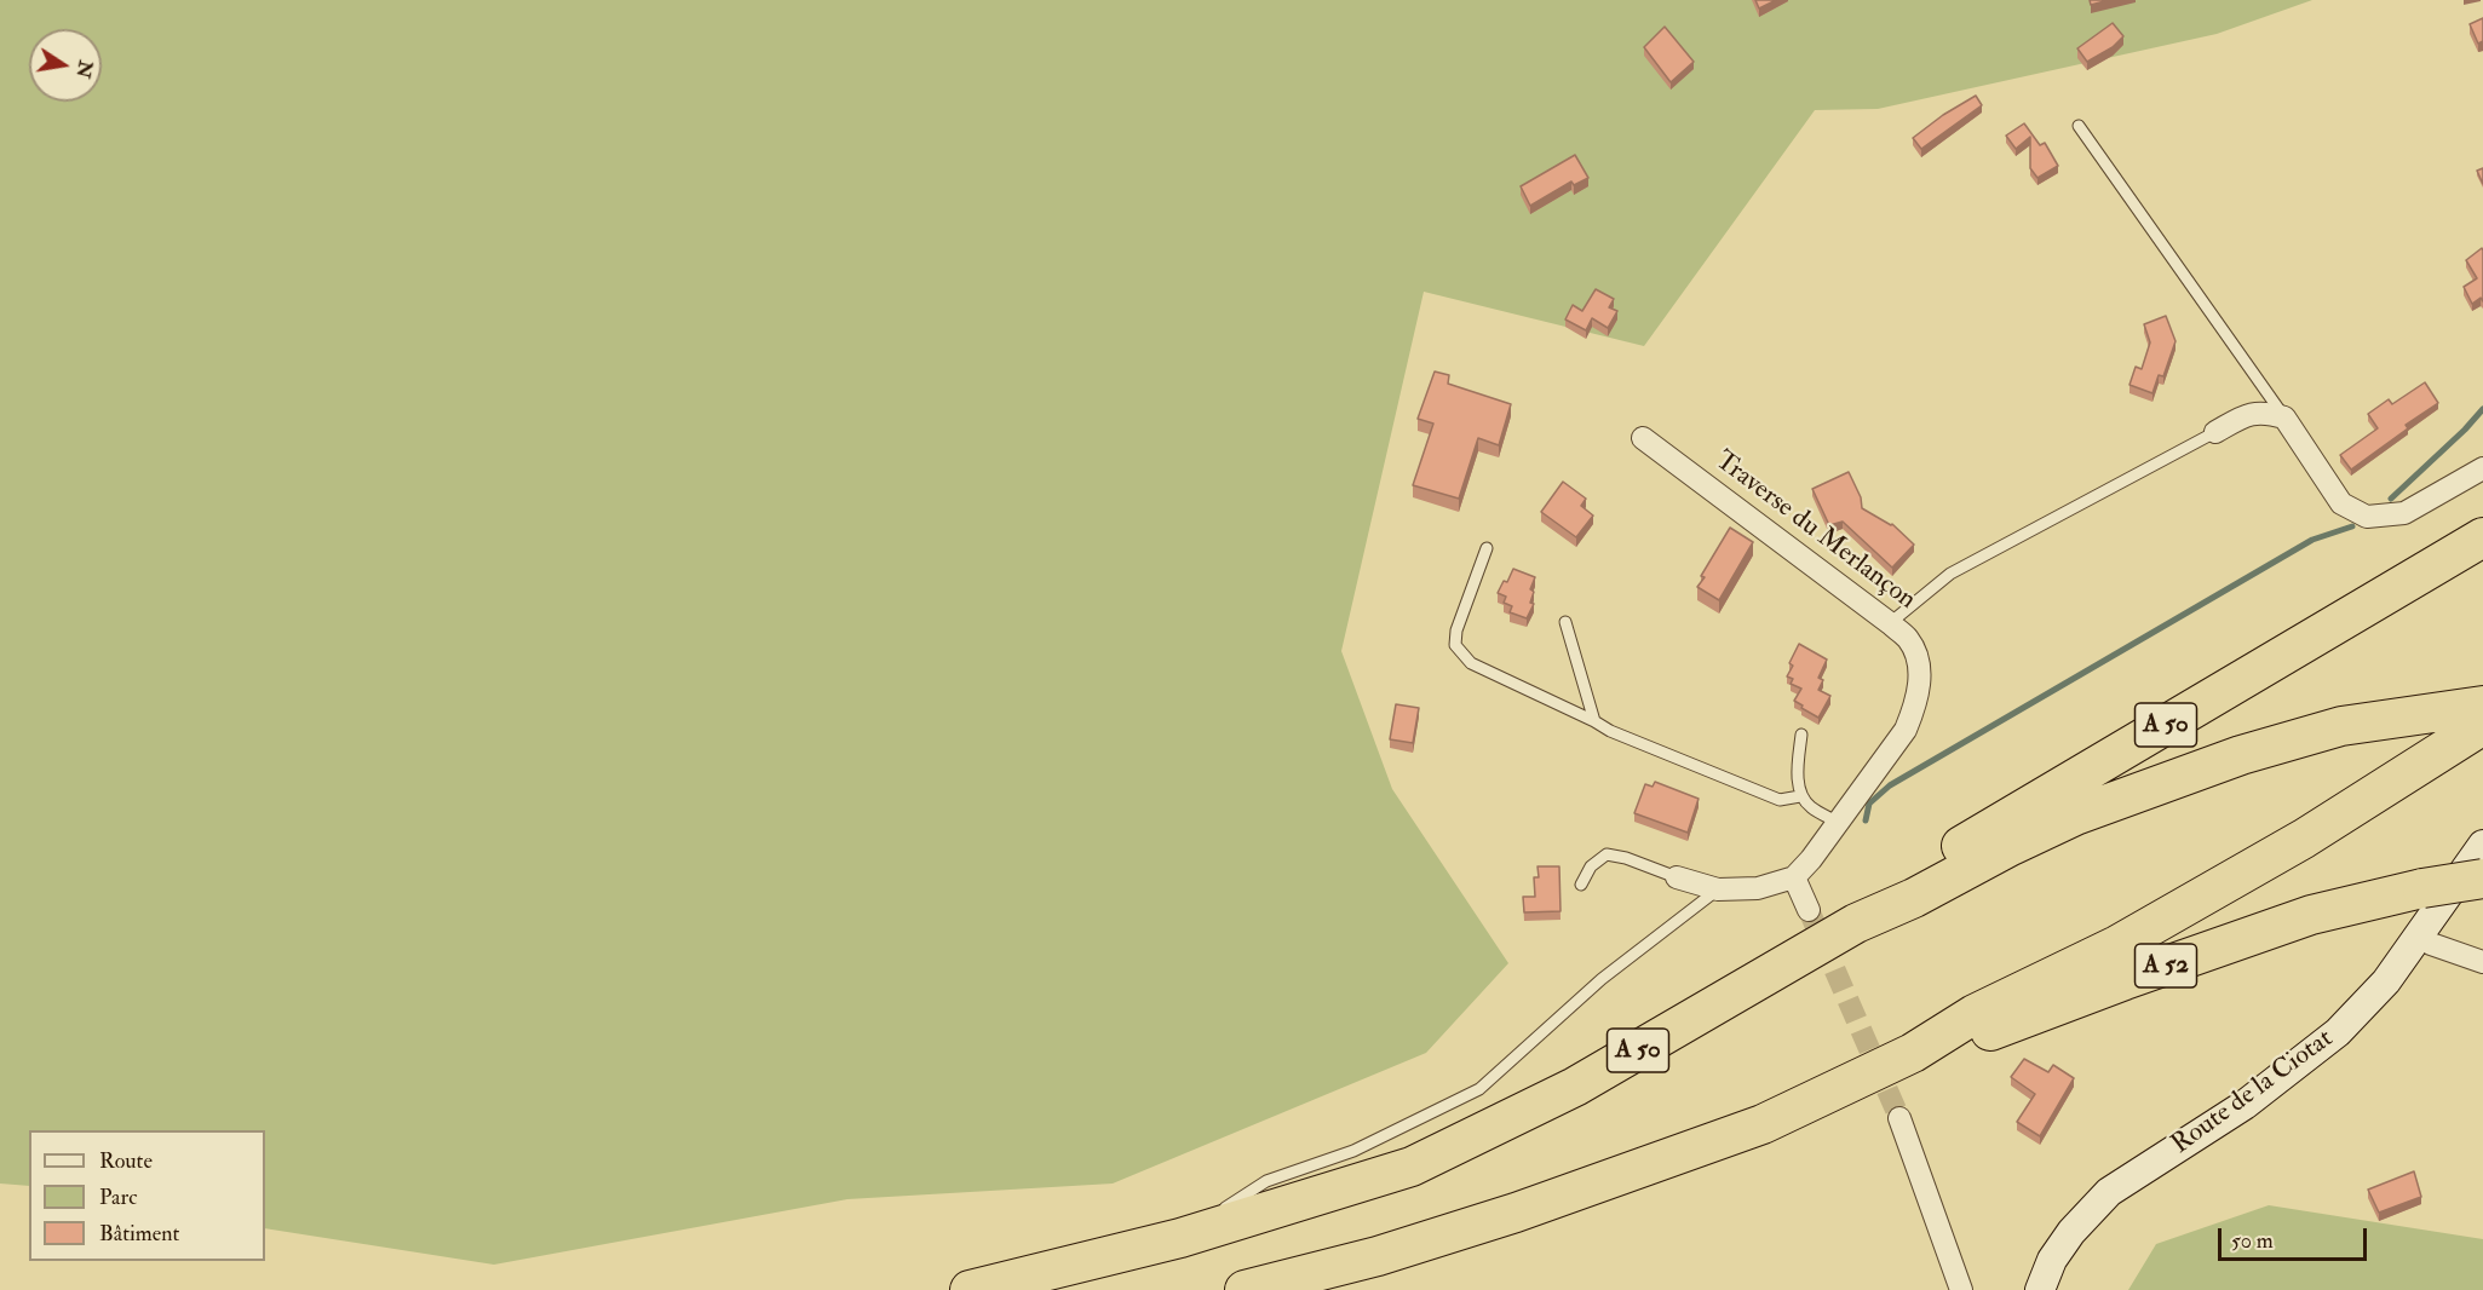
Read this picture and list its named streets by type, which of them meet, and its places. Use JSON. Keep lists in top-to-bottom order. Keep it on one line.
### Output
{"streets":{"highway":["A 50","A 52"],"main road":["Route de la Ciotat"],"street":["Traverse du Merlançon"]},"legend":["Route","Parc","Bâtiment"],"scale_bar":"50 m","north":"right"}
